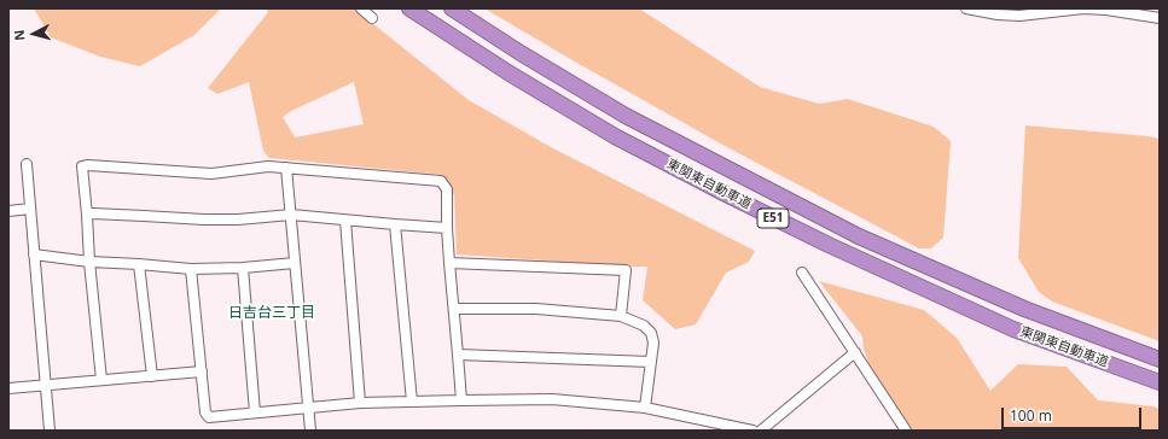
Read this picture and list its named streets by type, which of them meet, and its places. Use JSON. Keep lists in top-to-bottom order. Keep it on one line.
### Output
{"streets":{"highway":["東関東自動車道","E51"]},"districts":["日吉台三丁目"],"scale_bar":"100 m","north":"left"}
